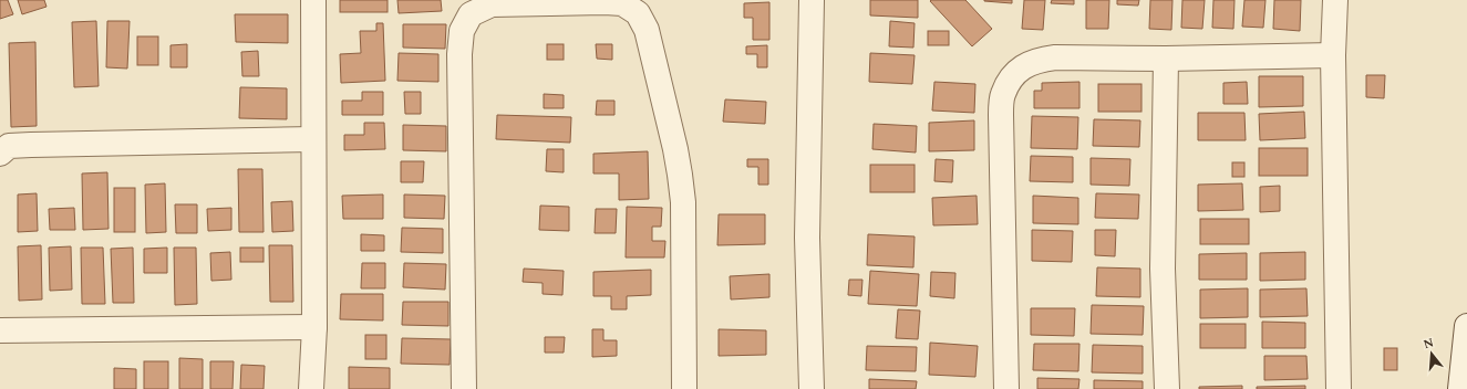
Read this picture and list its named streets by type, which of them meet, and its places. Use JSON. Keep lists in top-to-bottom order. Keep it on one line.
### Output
{"north":"top"}
